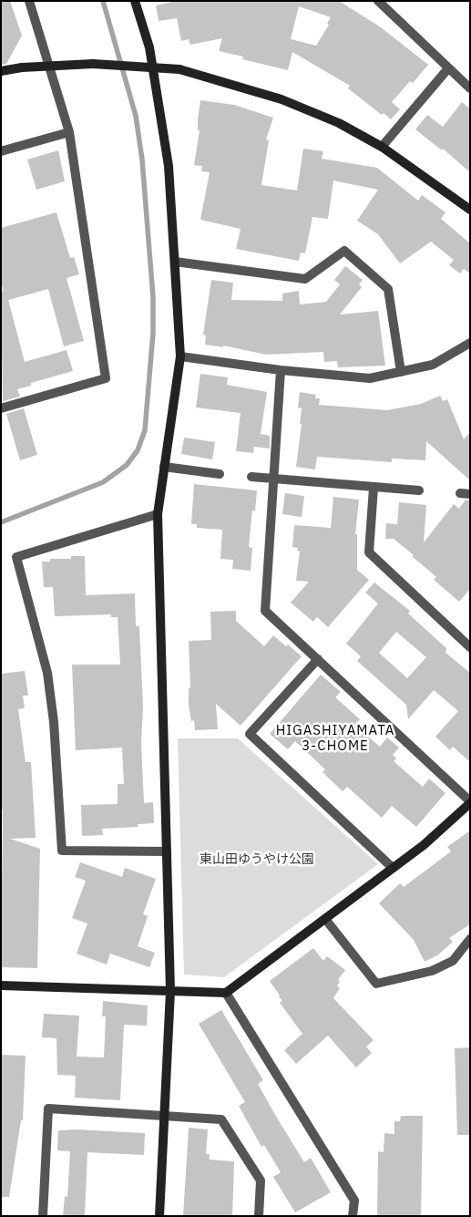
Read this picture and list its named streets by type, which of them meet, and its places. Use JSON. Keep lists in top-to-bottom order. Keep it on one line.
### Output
{"districts":["HIGASHIYAMATA 3-CHOME"],"parks":["東山田ゆうやけ公園"]}
